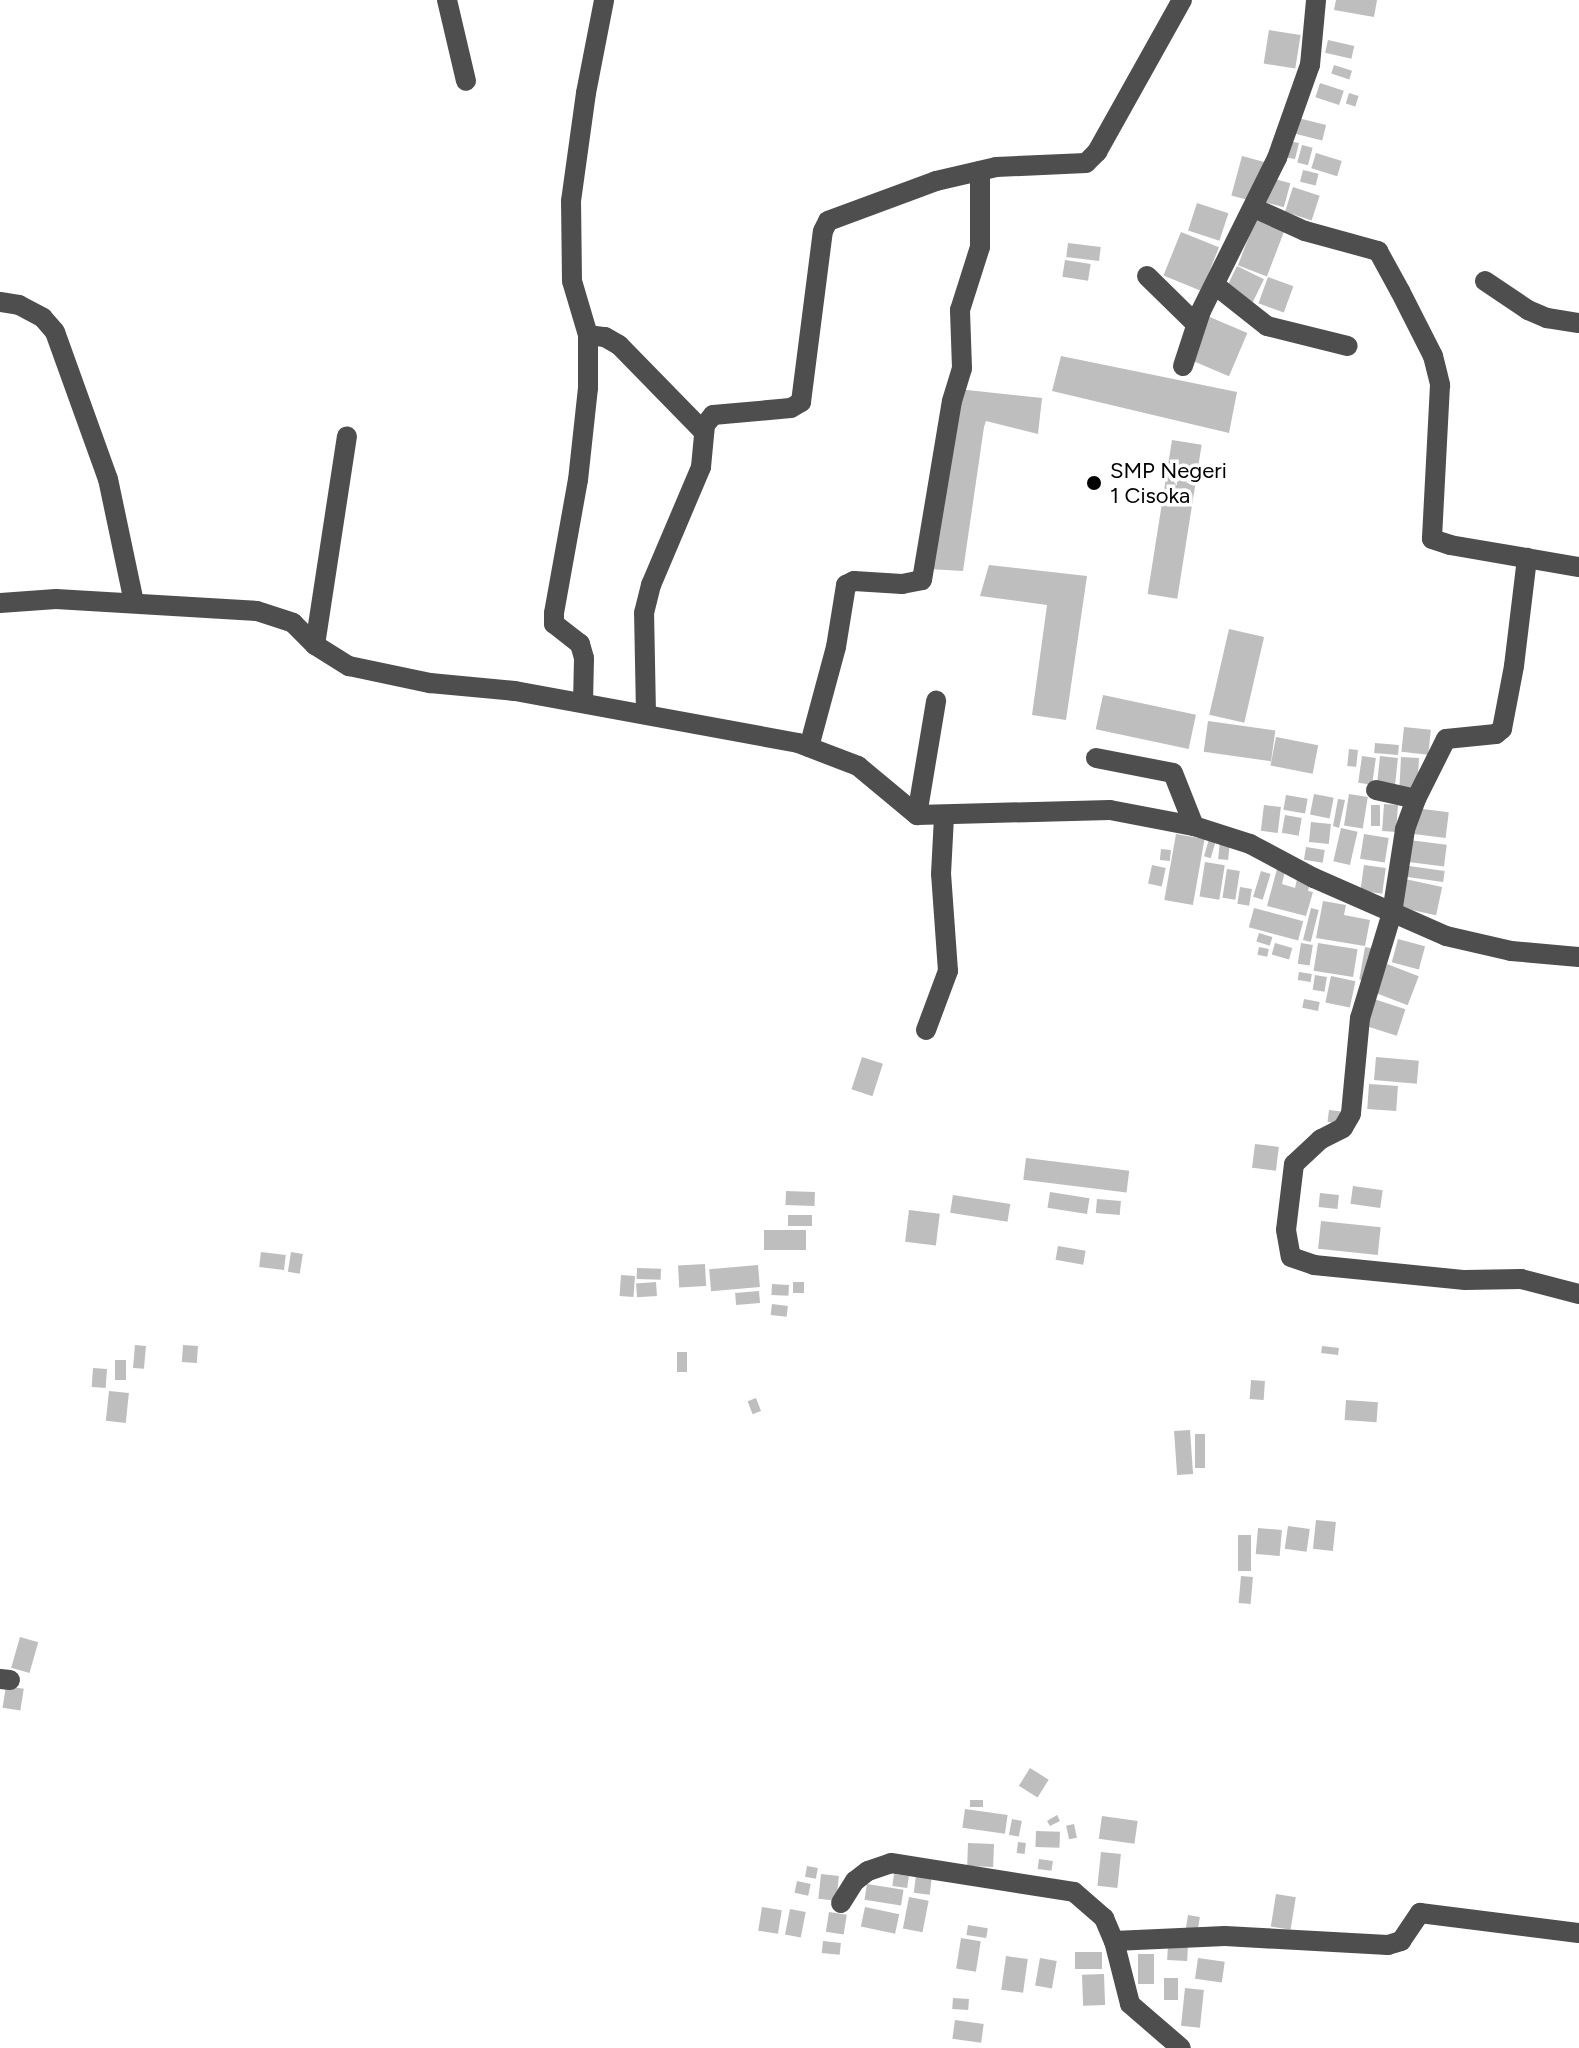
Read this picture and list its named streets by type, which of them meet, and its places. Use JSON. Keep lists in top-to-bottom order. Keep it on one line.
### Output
{"places":["SMP Negeri 1 Cisoka"]}
